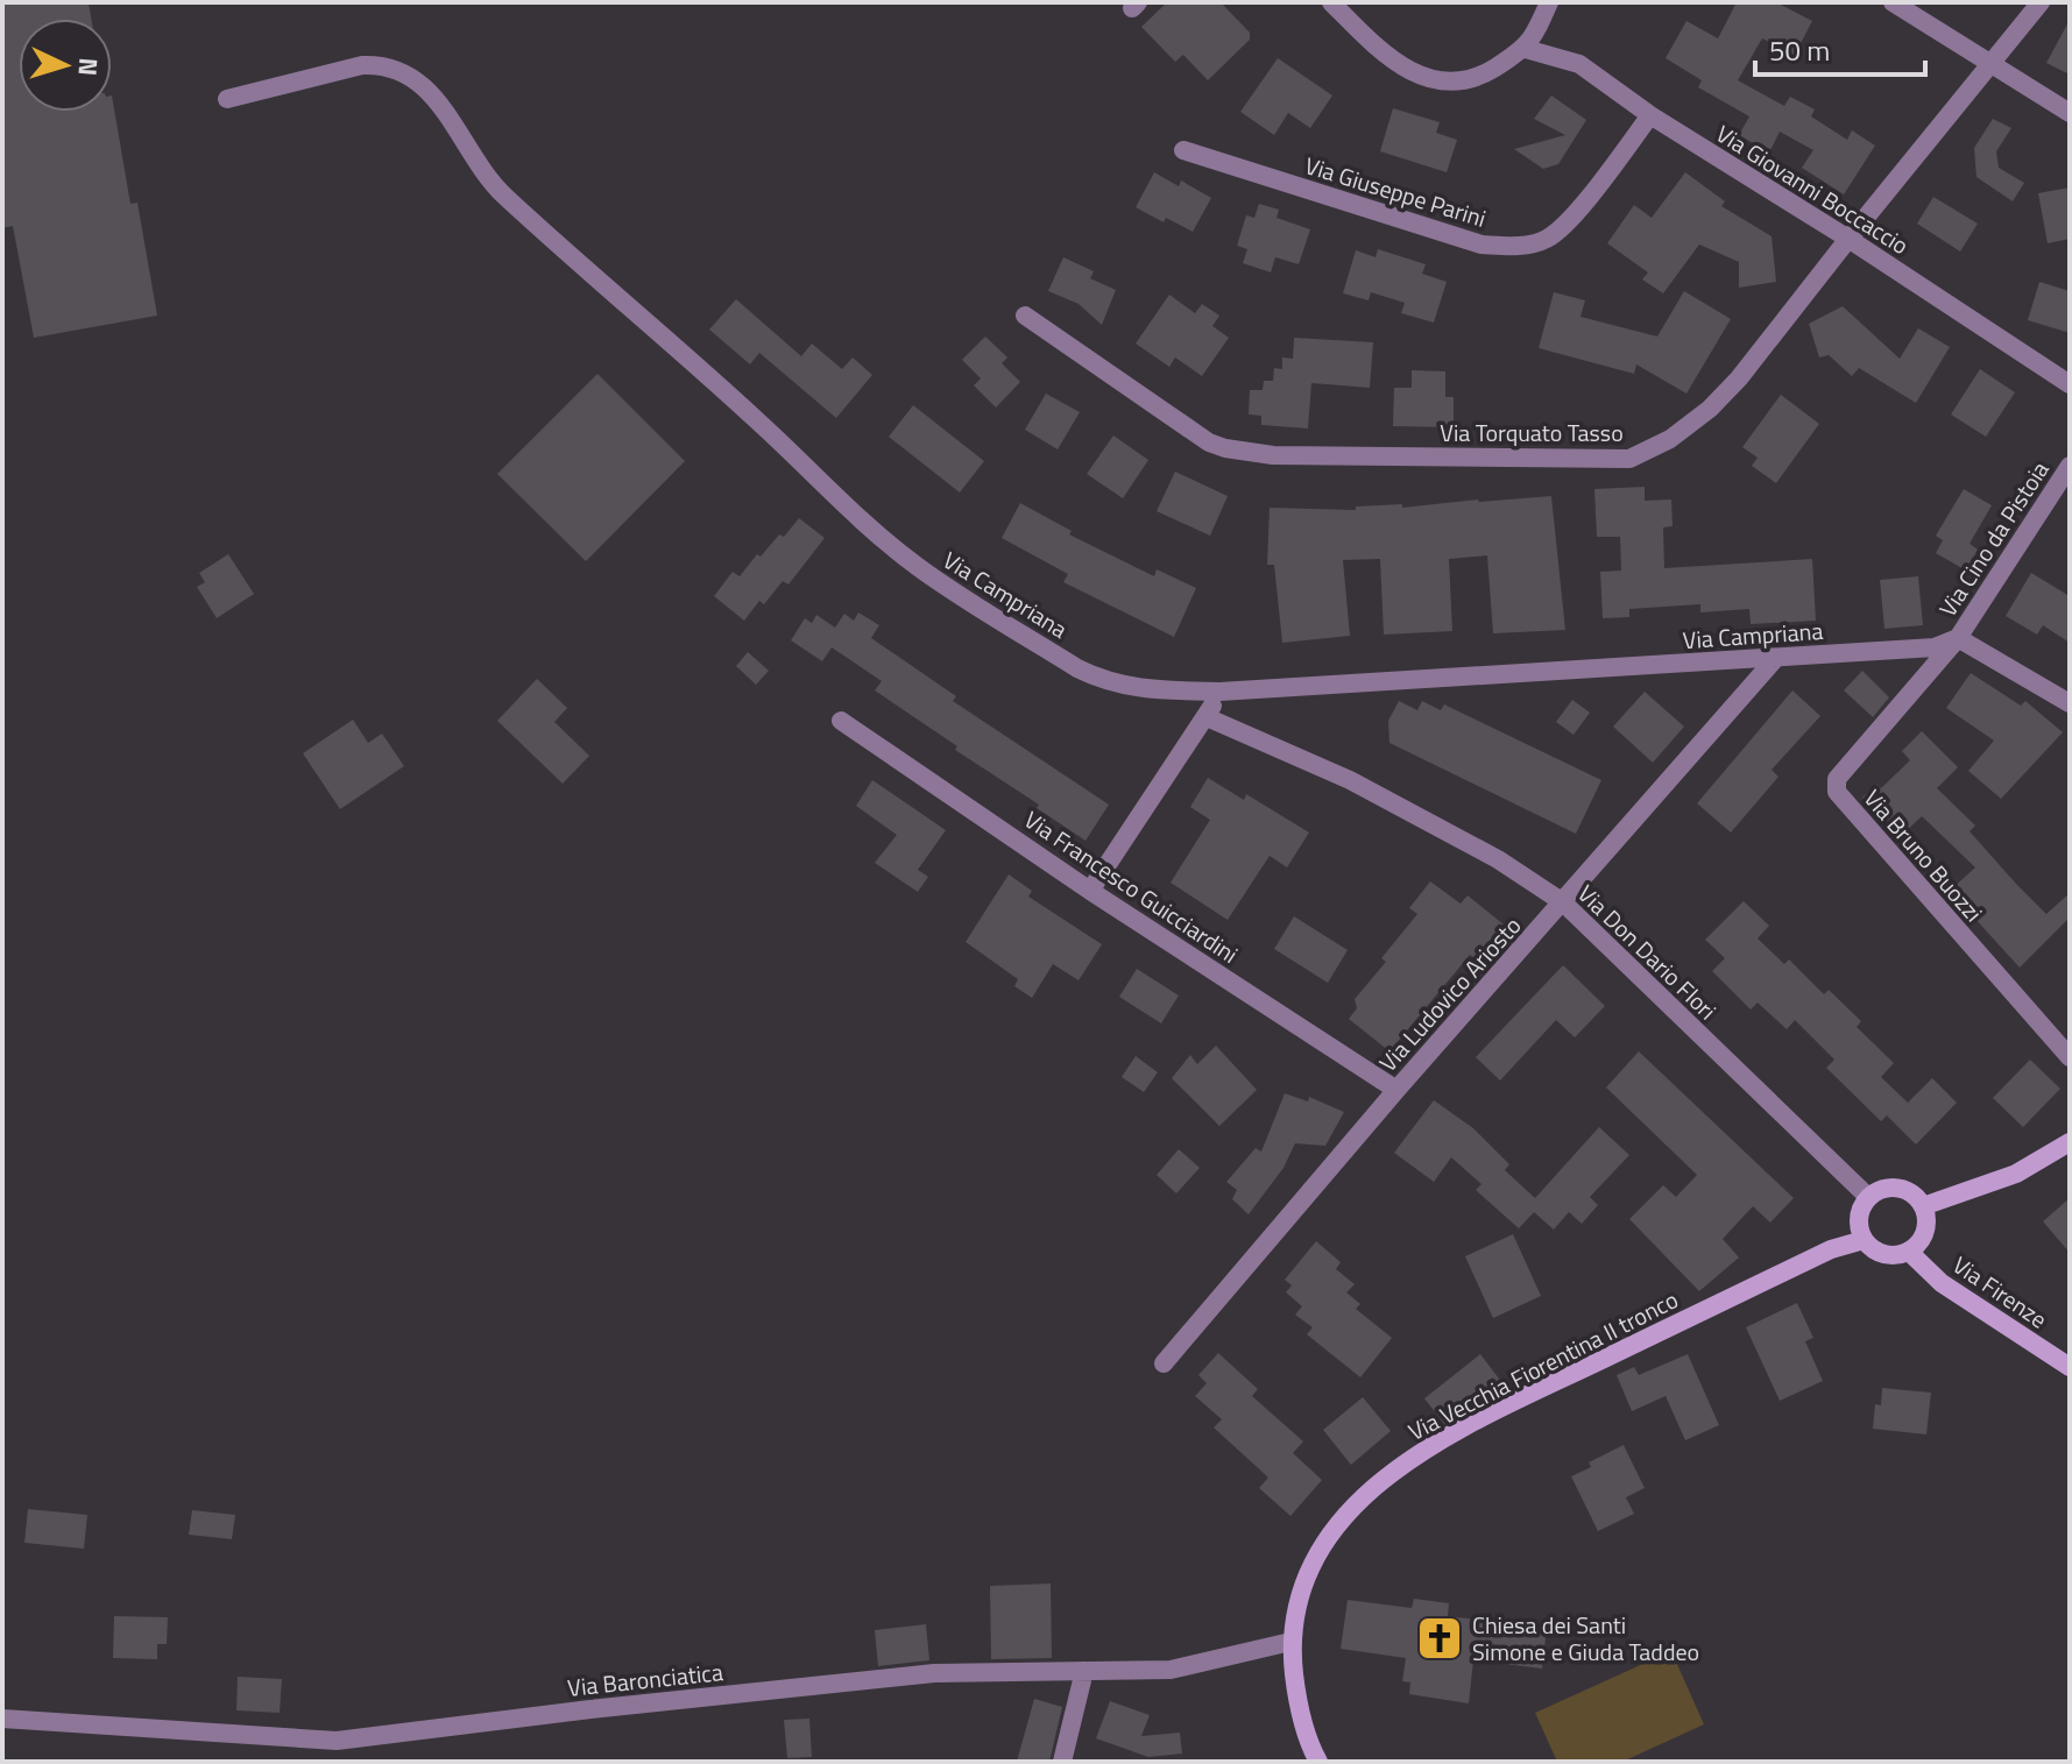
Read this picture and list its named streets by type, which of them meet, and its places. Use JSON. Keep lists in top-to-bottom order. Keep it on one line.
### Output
{"streets":{"street":["Via Giovanni Boccaccio","Via Giuseppe Parini","Via Torquato Tasso","Via Cino da Pistoia","Via Campriana","Via Bruno Buozzi","Via Francesco Guicciardini","Via Don Dario Flori","Via Ludovico Ariosto","Via Firenze","Via Vecchia Fiorentina II tronco","Via Baronciatica"]},"crossings":[["Via Giovanni Boccaccio","Via Giuseppe Parini"],["Via Giovanni Boccaccio","Via Torquato Tasso"],["Via Cino da Pistoia","Via Campriana"],["Via Cino da Pistoia","Via Bruno Buozzi"],["Via Campriana","Via Bruno Buozzi"],["Via Campriana","Via Ludovico Ariosto"],["Via Francesco Guicciardini","Via Ludovico Ariosto"],["Via Don Dario Flori","Via Ludovico Ariosto"],["Via Don Dario Flori","Via Firenze"],["Via Don Dario Flori","Via Vecchia Fiorentina II tronco"],["Via Firenze","Via Vecchia Fiorentina II tronco"],["Via Vecchia Fiorentina II tronco","Via Baronciatica"]],"places":{"church":["Chiesa dei Santi Simone e Giuda Taddeo"]},"scale_bar":"50 m","north":"right"}
